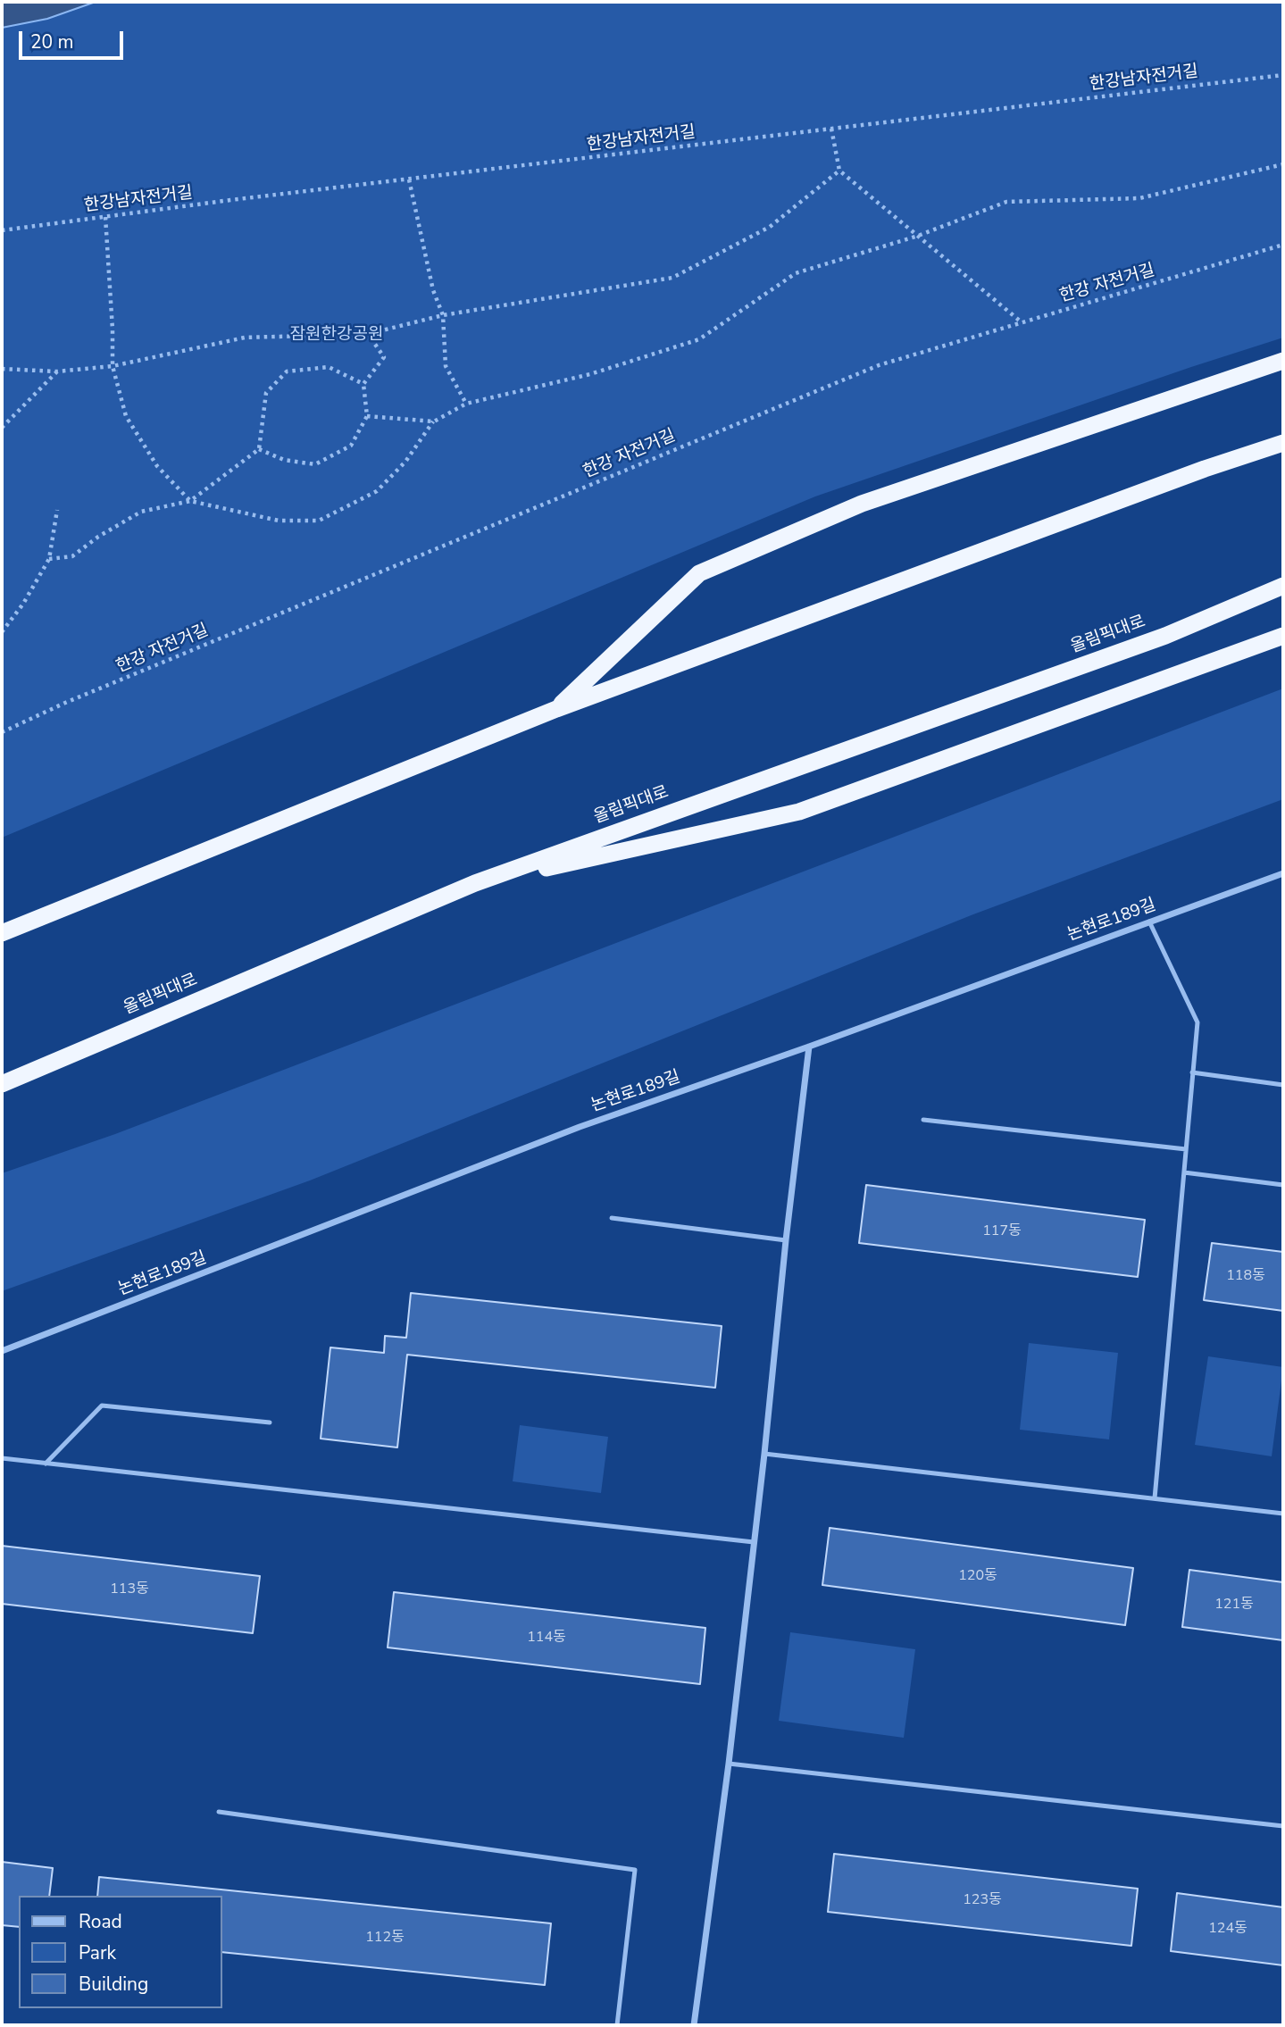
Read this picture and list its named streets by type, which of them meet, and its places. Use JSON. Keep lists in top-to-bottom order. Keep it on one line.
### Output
{"streets":{"highway":["올림픽대로"],"street":["논현로189길"],"path":["한강남자전거길","한강 자전거길"]},"parks":["잠원한강공원"],"house_numbers":["117동","118동","120동","113동","121동","114동","123동","124동","112동"],"legend":["Road","Park","Building"],"scale_bar":"20 m"}
